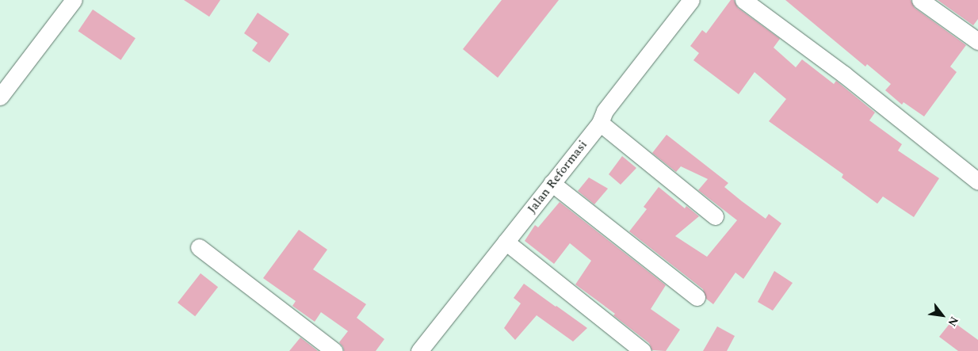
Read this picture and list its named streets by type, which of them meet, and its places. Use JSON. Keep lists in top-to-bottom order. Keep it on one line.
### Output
{"streets":{"street":["Jalan Reformasi"]},"north":"bottom right"}
